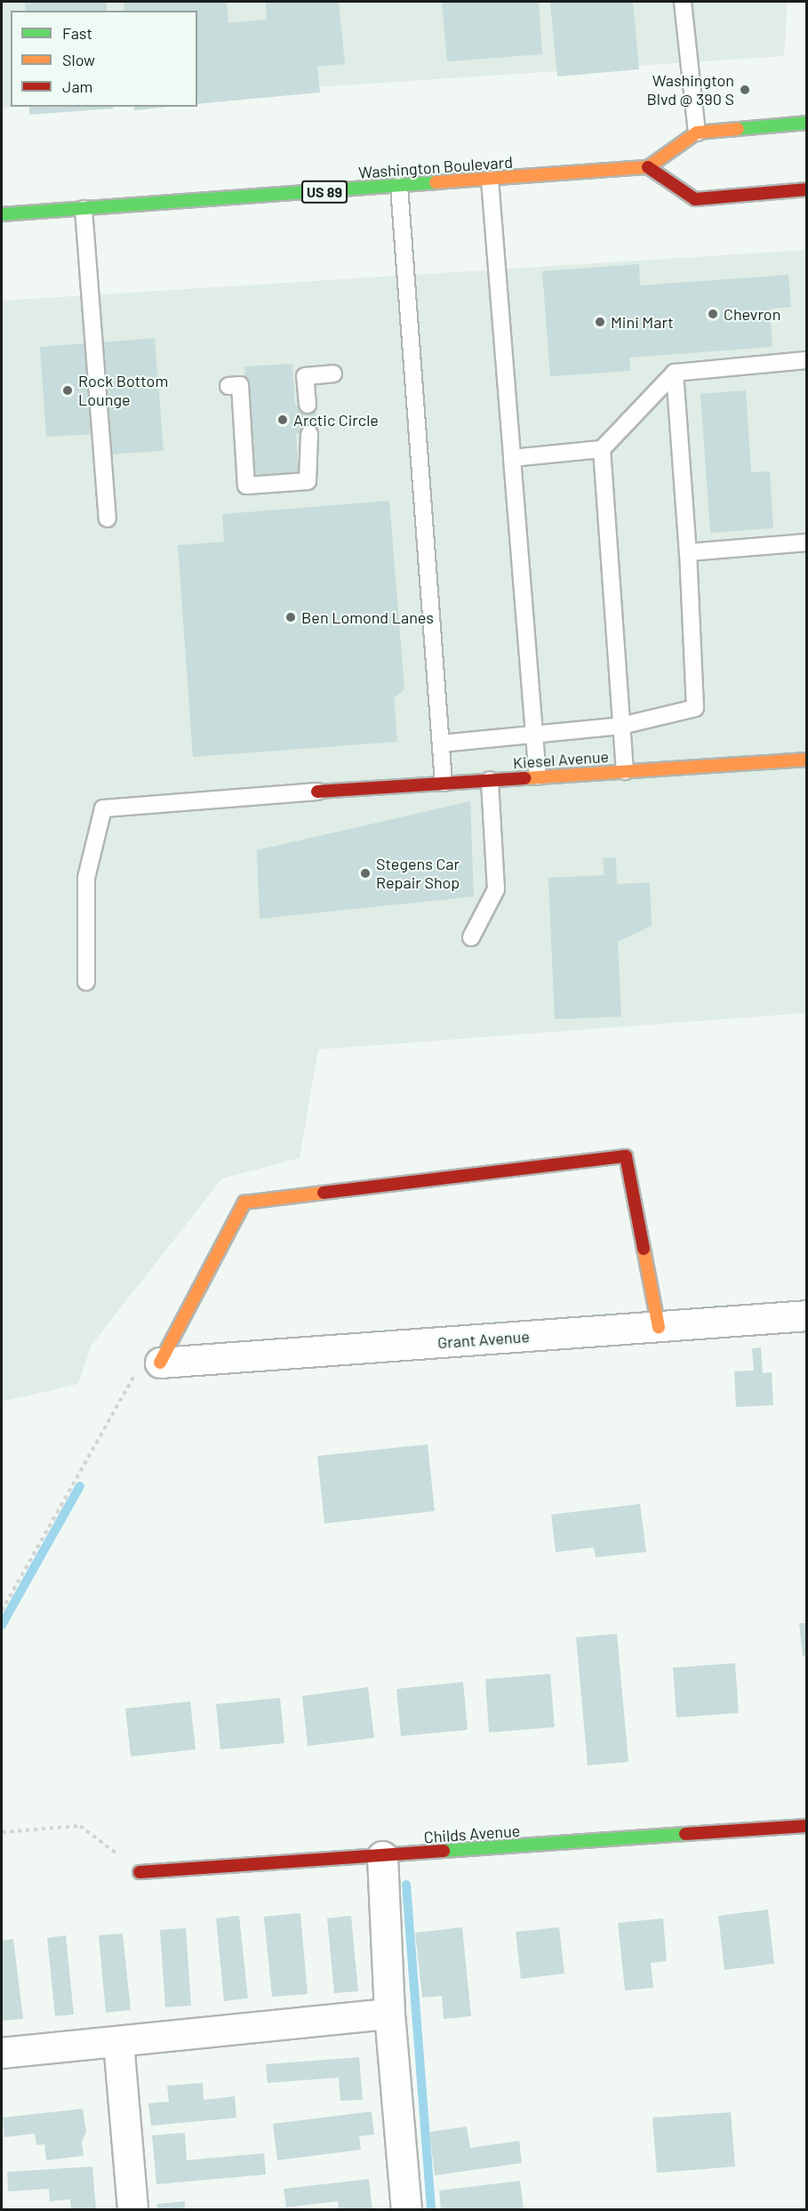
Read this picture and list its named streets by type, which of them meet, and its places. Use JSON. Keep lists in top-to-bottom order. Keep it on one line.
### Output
{"streets":{"street":["Washington Boulevard","US 89","Kiesel Avenue","Grant Avenue","Childs Avenue"]},"places":["Washington Blvd @ 390 S","Chevron","Mini Mart","Rock Bottom Lounge","Arctic Circle","Ben Lomond Lanes","Stegens Car Repair Shop"],"legend":["Fast","Slow","Jam"]}
